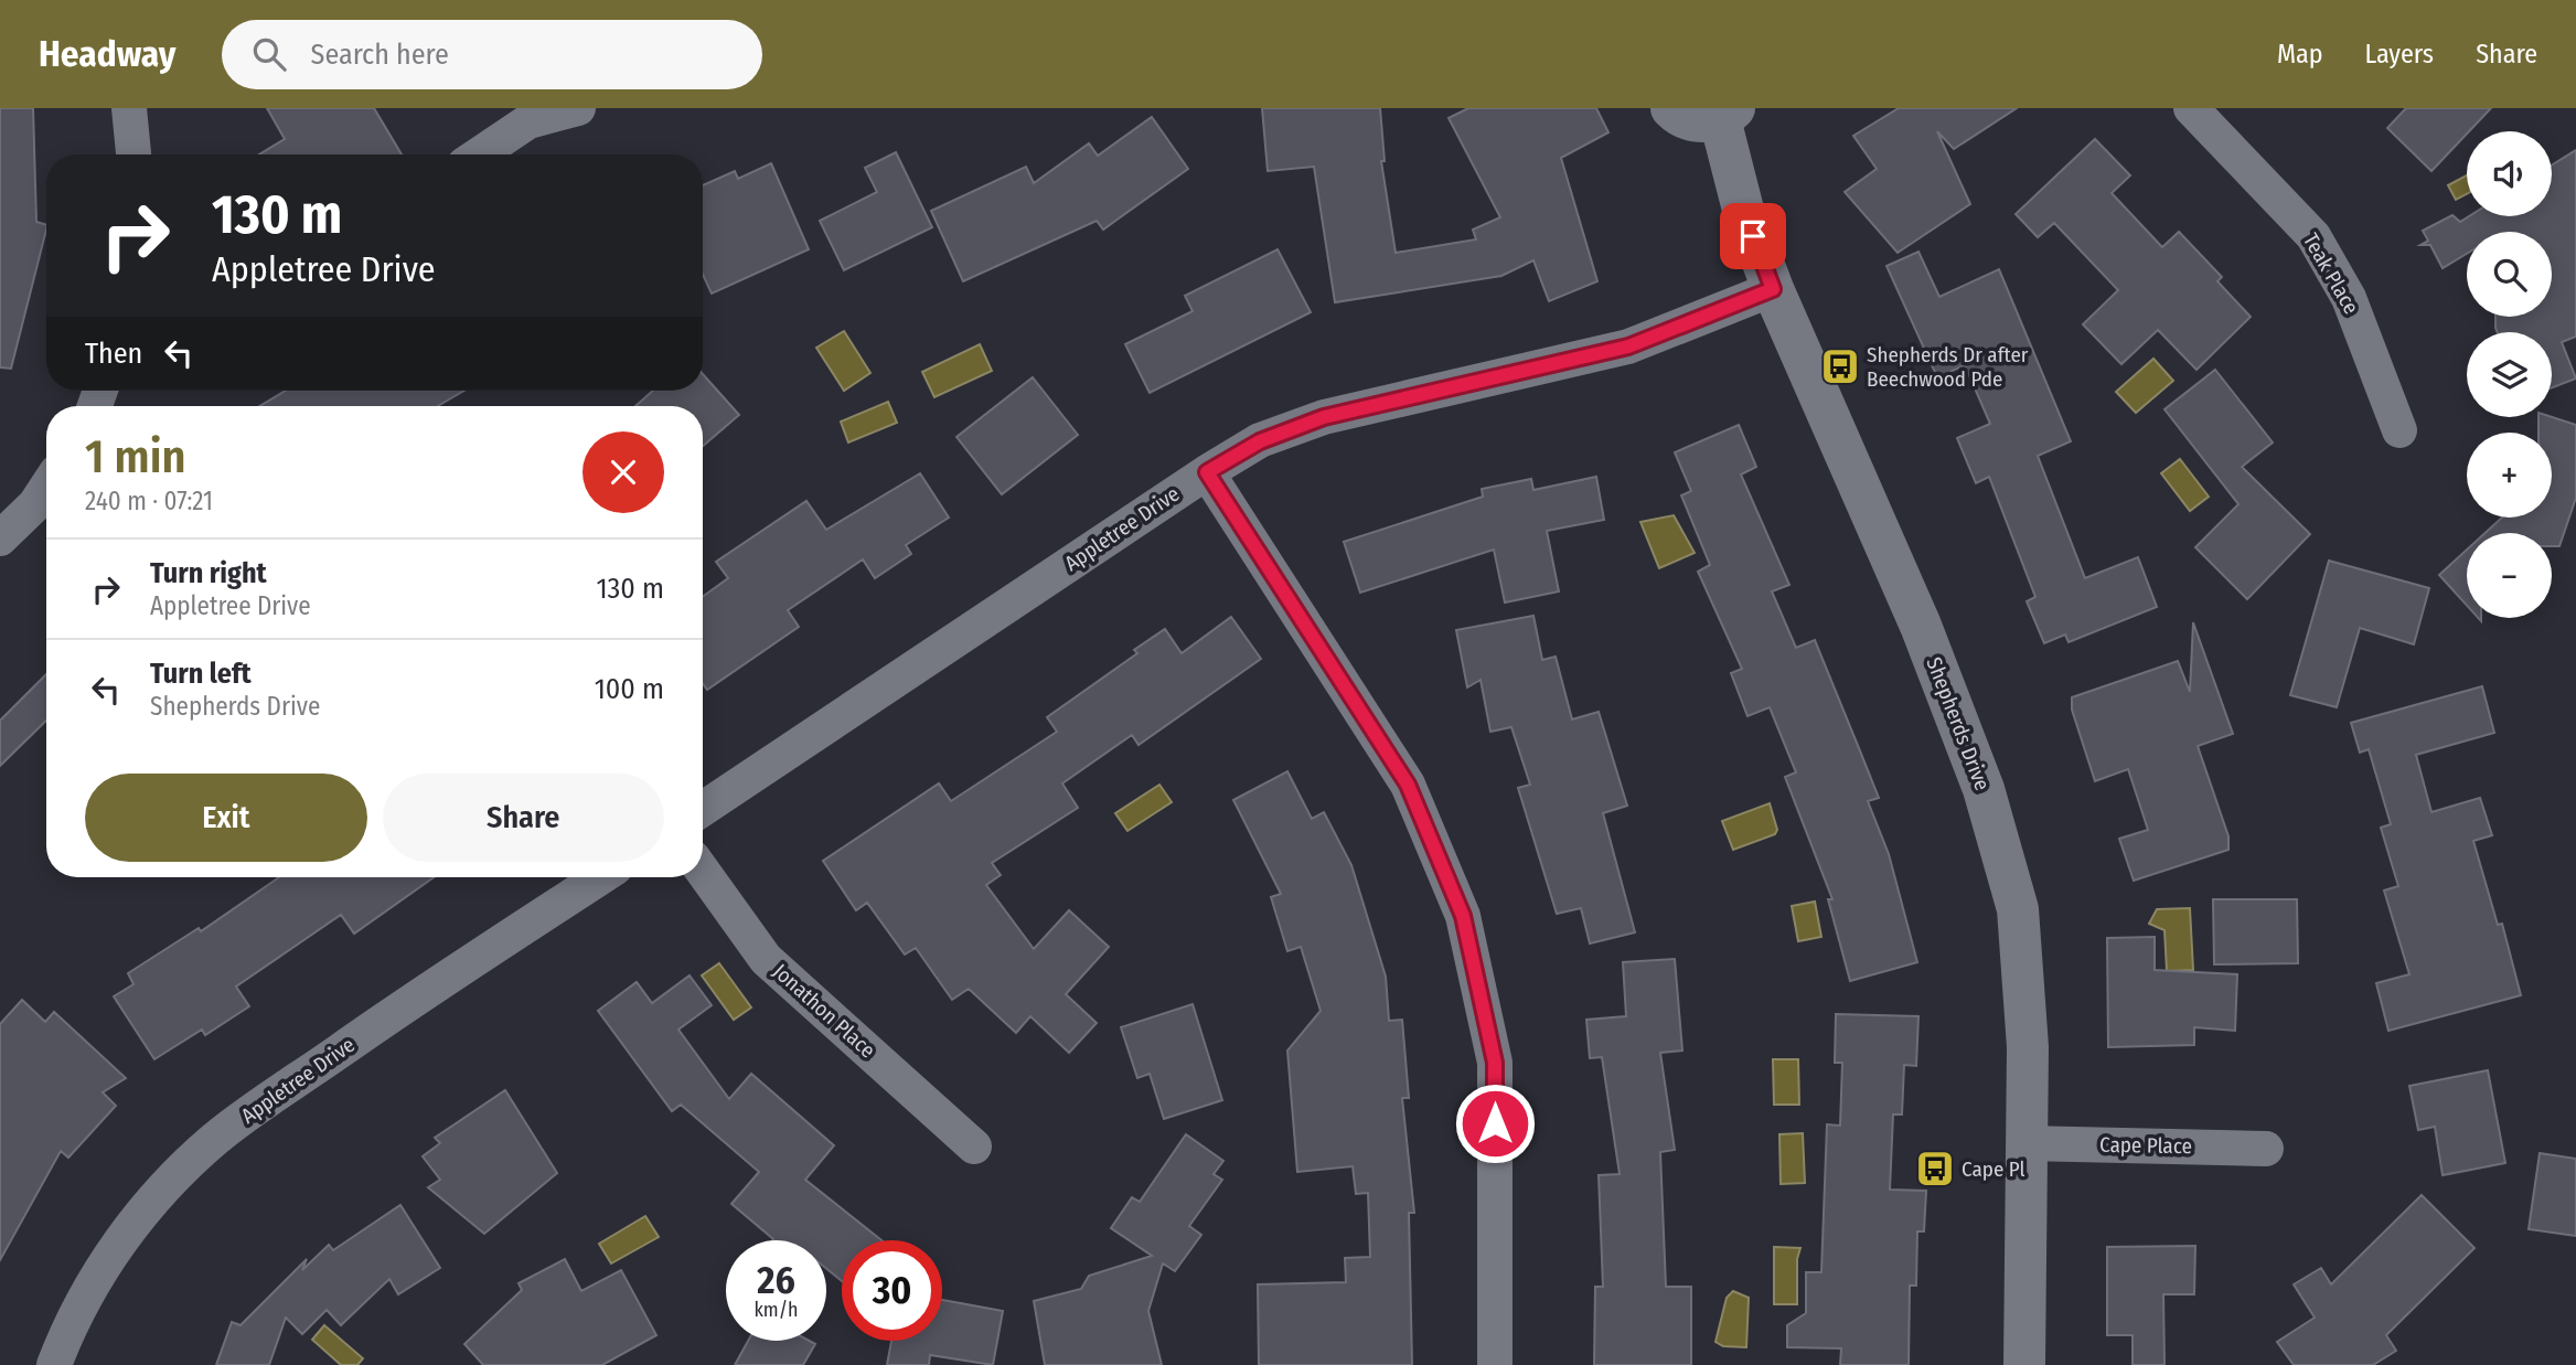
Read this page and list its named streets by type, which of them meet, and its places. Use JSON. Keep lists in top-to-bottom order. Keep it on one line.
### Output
{"streets":{"main road":["Shepherds Drive"],"street":["Teak Place","Appletree Drive","Jonathon Place","Cape Place"]},"crossings":[["Appletree Drive","Shepherds Drive"],["Shepherds Drive","Cape Place"]],"places":{"bus stop":["Shepherds Dr after Beechwood Pde","Cape Pl"]},"page":{"header":"Headway","search":"Search here","nav":["Map","Layers","Share"],"map_buttons":["+","−"],"turn":["130 m","Appletree Drive"],"then":"Then","heading":["1 min","240 m · 07:21"],"list":[{"name":"Turn right","note":"Appletree Drive","value":"130 m"},{"name":"Turn left","note":"Shepherds Drive","value":"100 m"}],"buttons":["Exit","Share"],"speed":"26 km/h","limit":"30"}}
